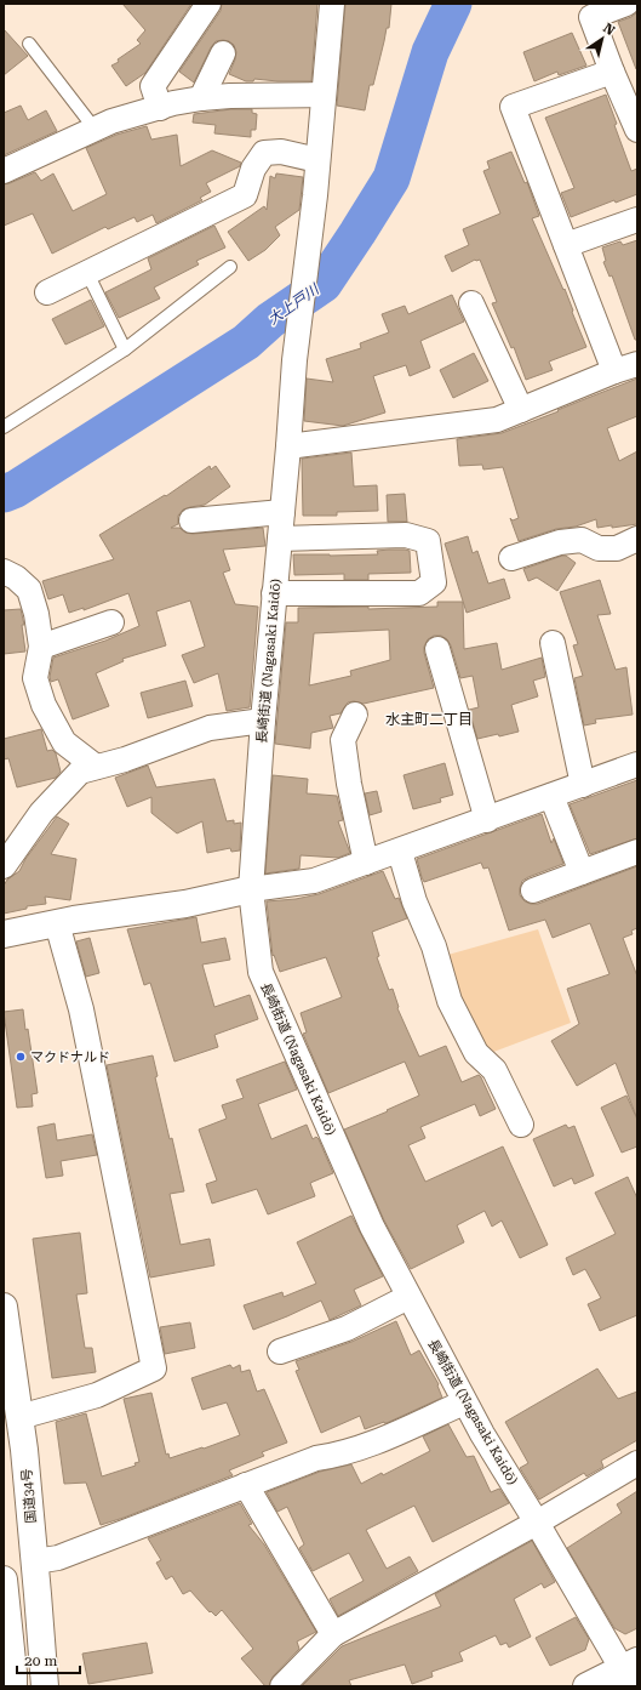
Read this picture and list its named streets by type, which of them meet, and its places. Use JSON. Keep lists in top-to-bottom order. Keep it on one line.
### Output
{"streets":{"main road":["国道34号"],"street":["長崎街道 (Nagasaki Kaidō)"]},"districts":["水主町二丁目"],"water":["大上戸川"],"places":["マクドナルド"],"scale_bar":"20 m","north":"top right"}
